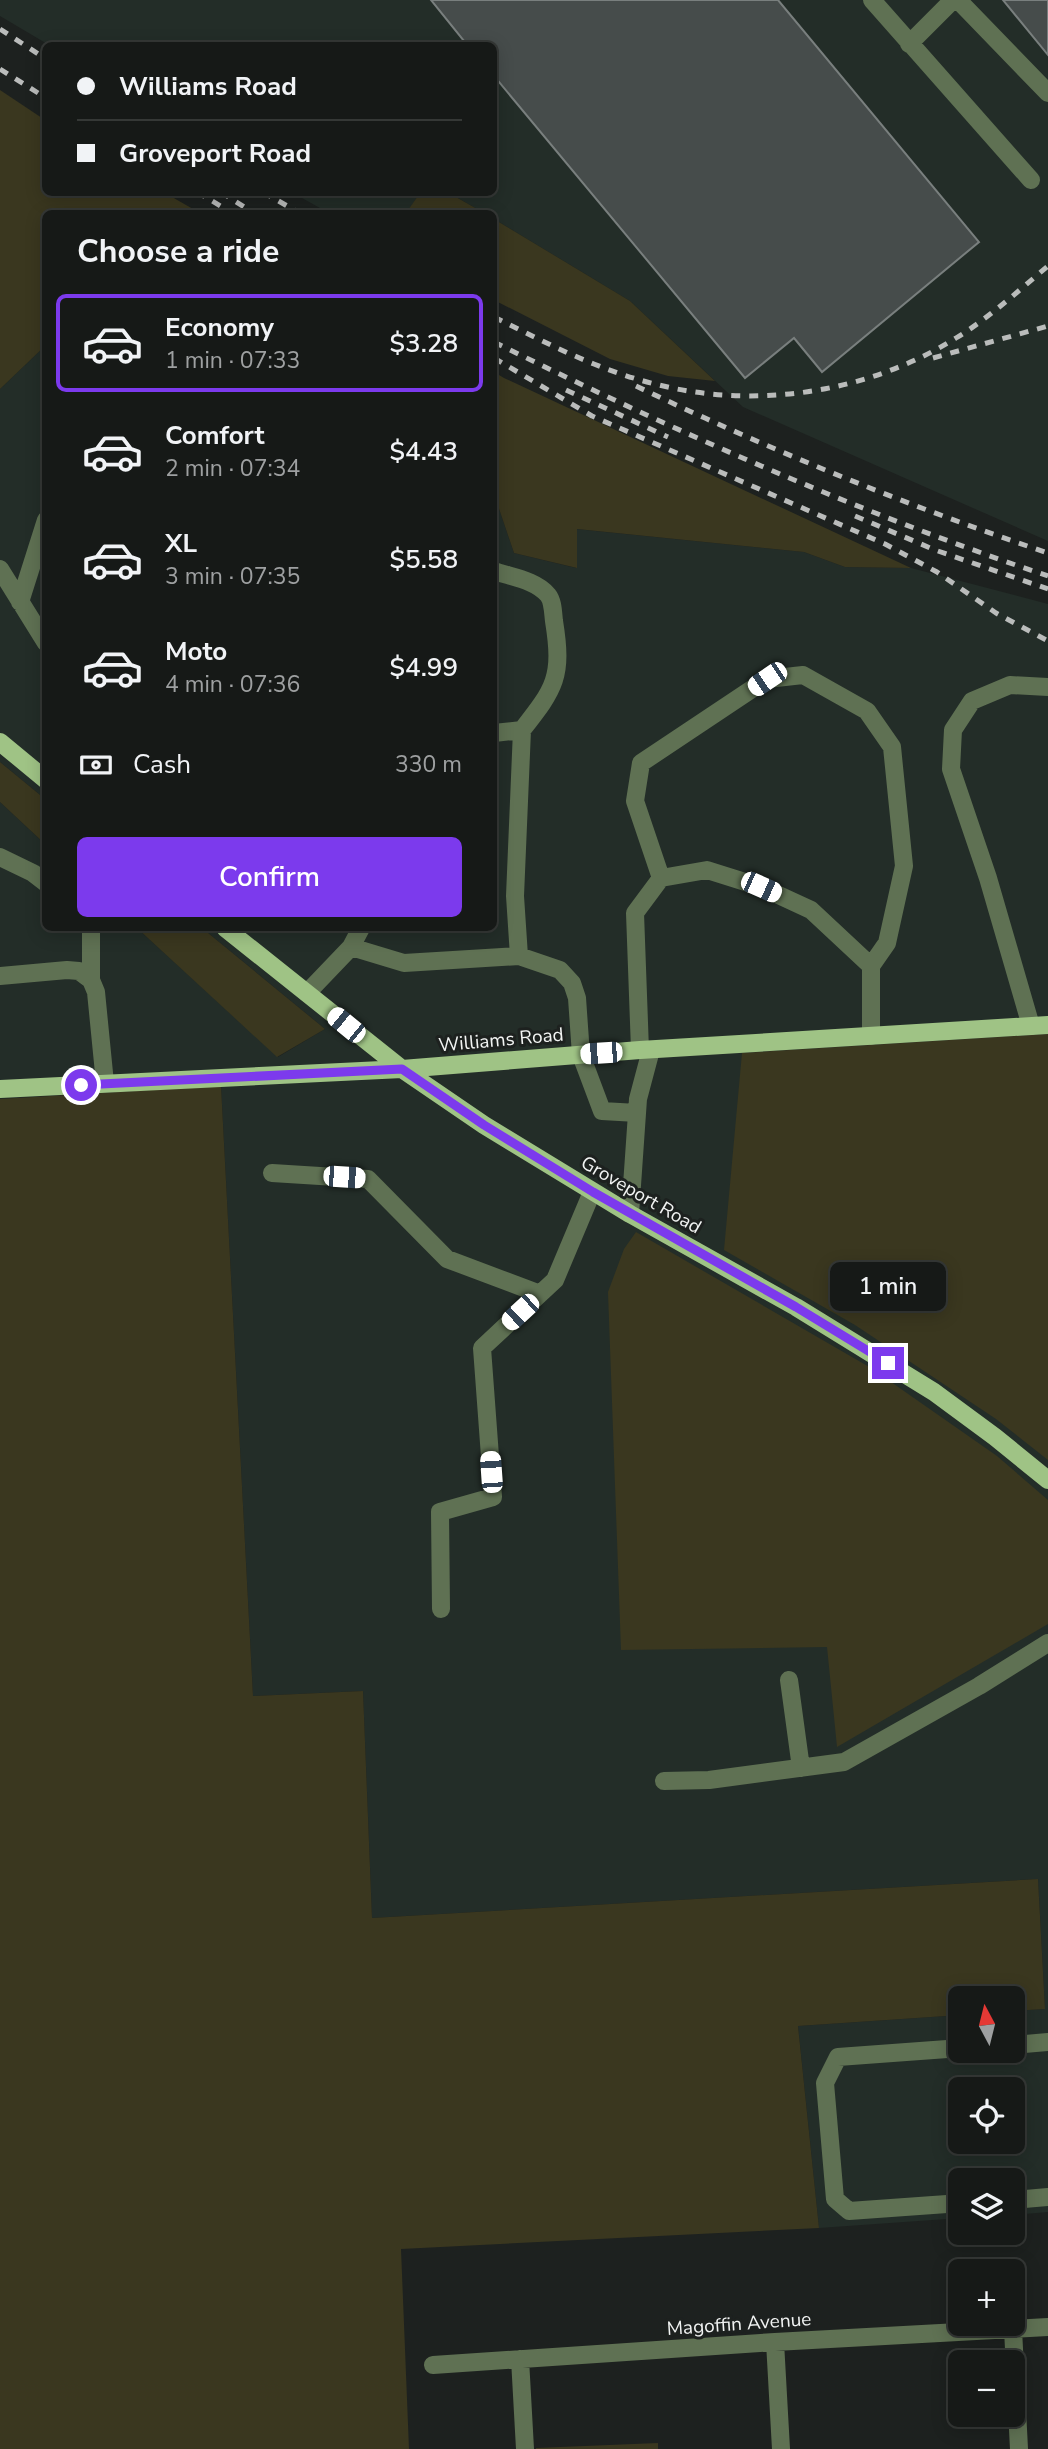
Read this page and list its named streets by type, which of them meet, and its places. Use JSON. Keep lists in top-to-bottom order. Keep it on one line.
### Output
{"streets":{"main road":["Williams Road","Groveport Road"],"street":["Magoffin Avenue"]},"crossings":[["Williams Road","Groveport Road"]],"north":"top","page":{"banner":["Williams Road","Groveport Road"],"heading":"Choose a ride","list":[{"name":"Economy","note":"1 min · 07:33","value":"$3.28"},{"name":"Comfort","note":"2 min · 07:34","value":"$4.43"},{"name":"XL","note":"3 min · 07:35","value":"$5.58"},{"name":"Moto","note":"4 min · 07:36","value":"$4.99"}],"pay":["Cash","330 m"],"buttons":"Confirm","bubble":"1 min","map_buttons":["+","−"]}}
